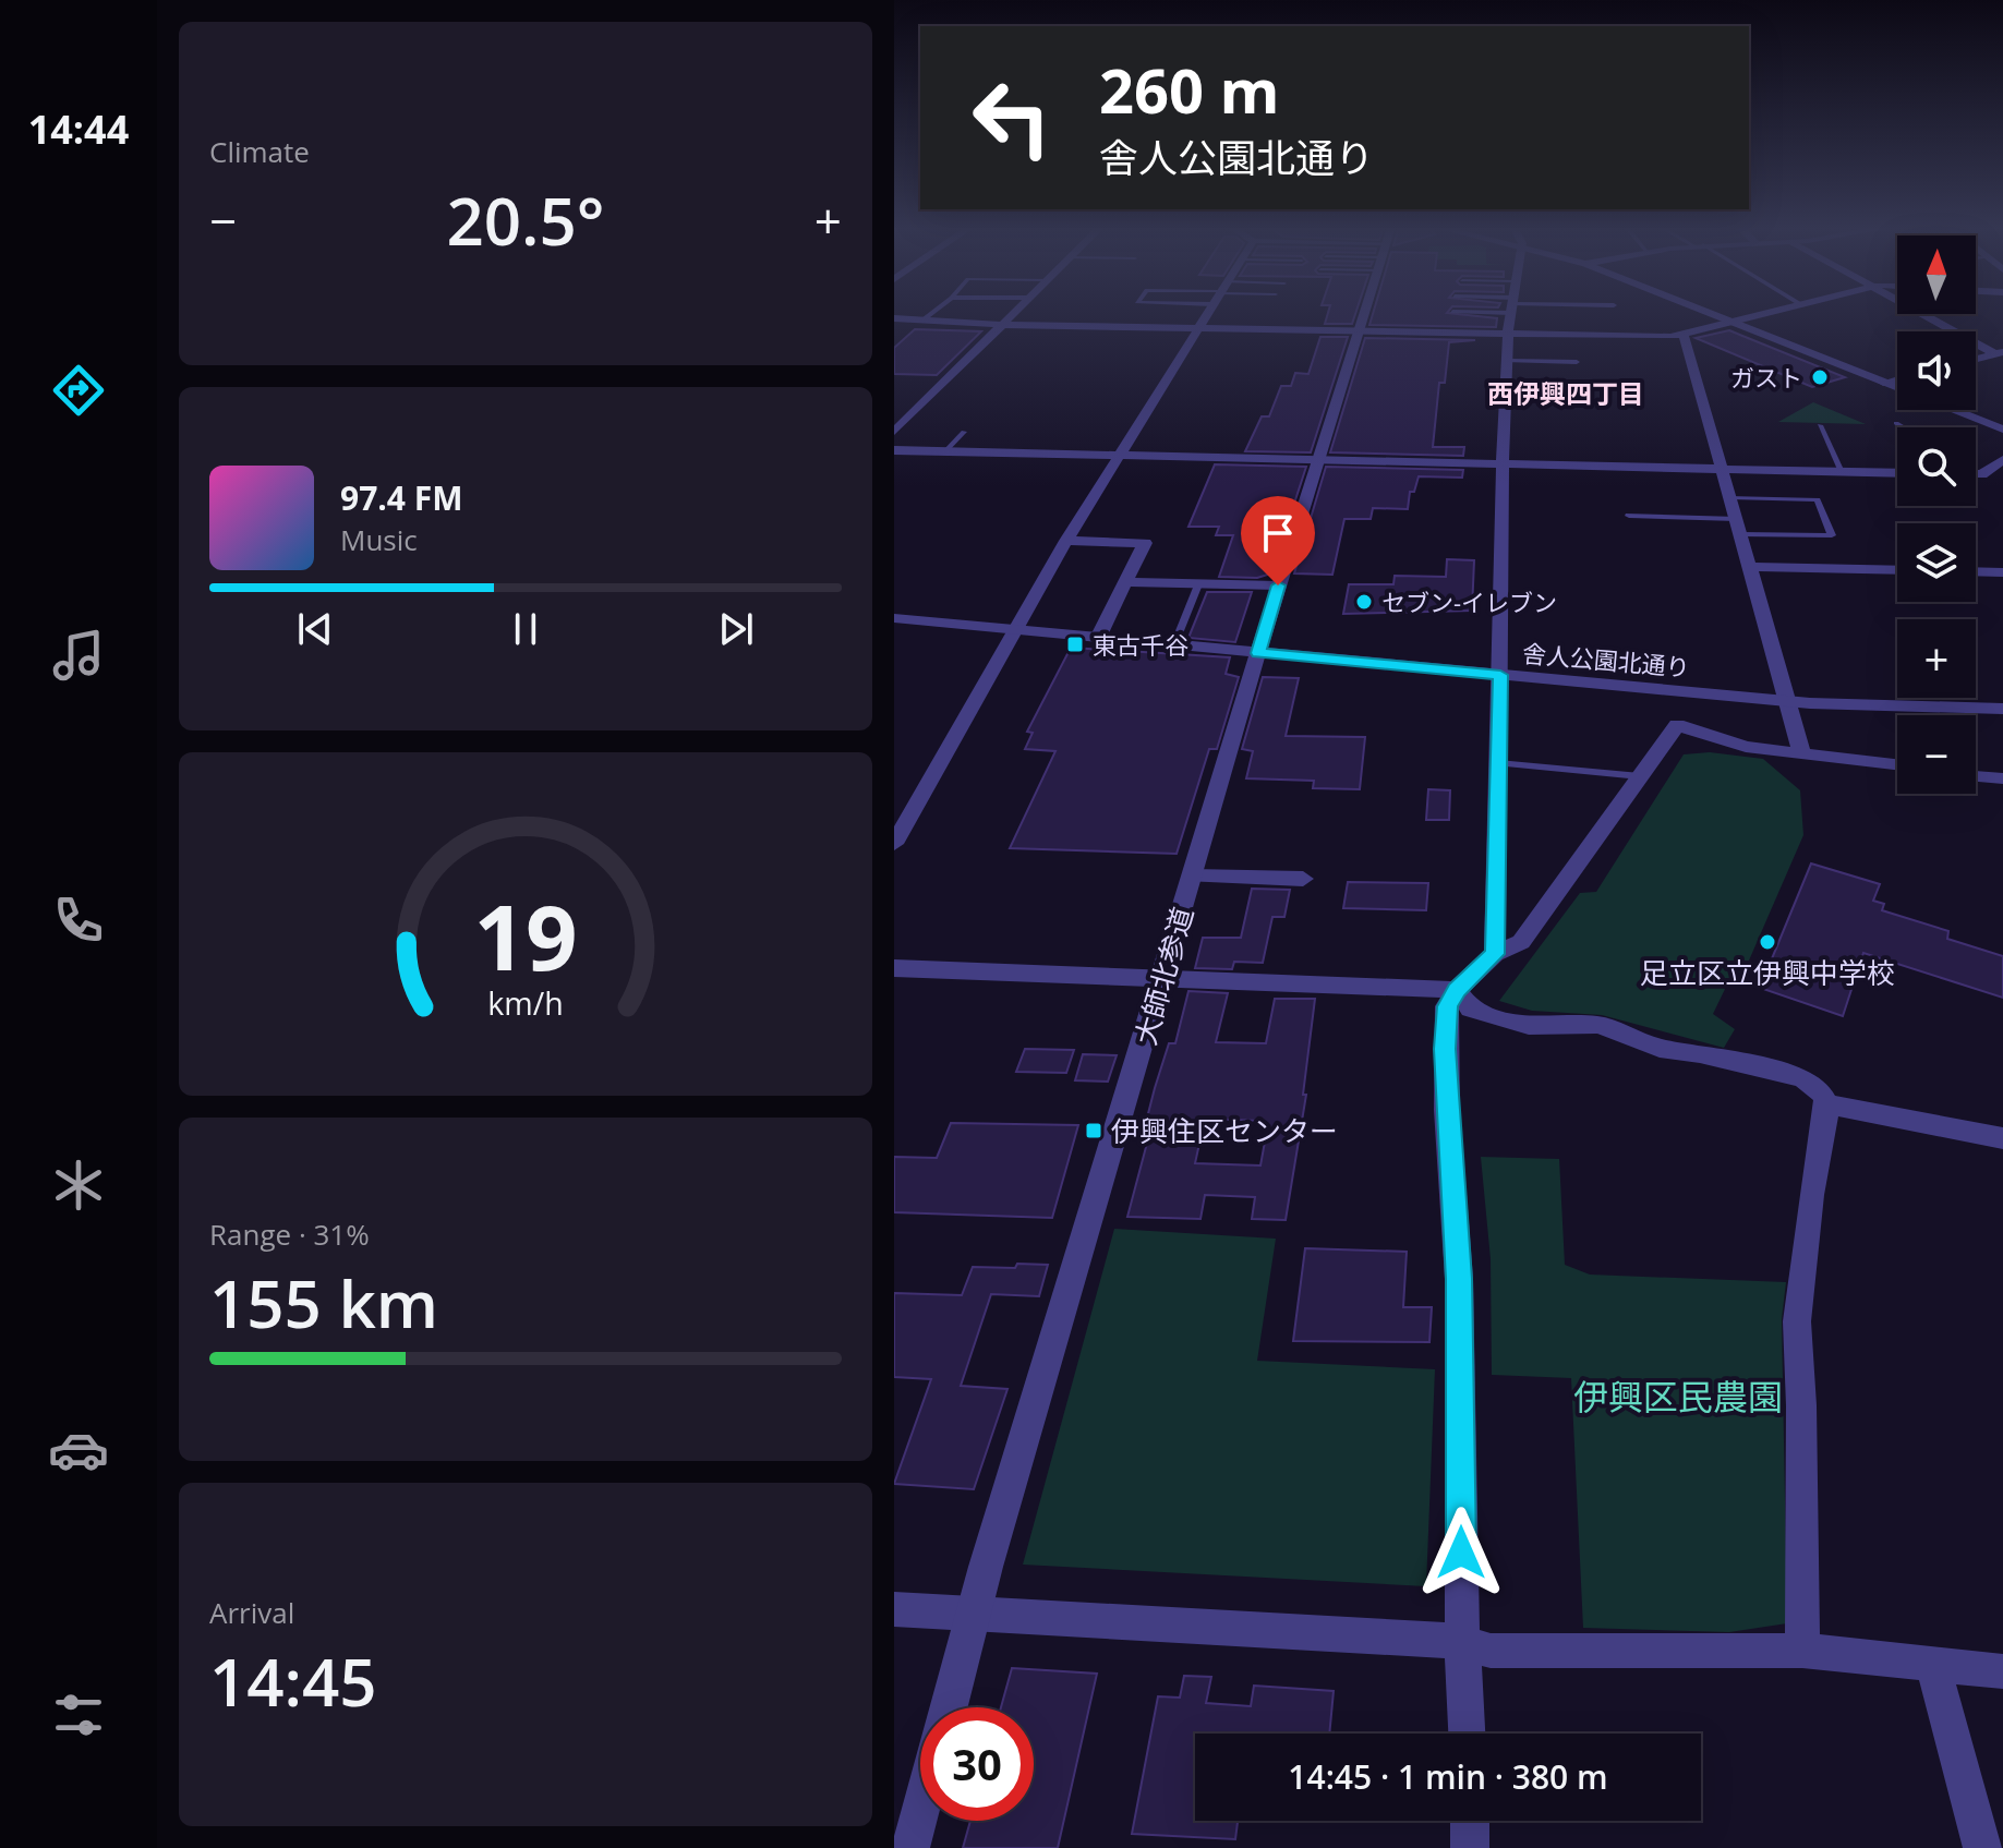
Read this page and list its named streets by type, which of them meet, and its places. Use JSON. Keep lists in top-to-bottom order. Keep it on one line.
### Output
{"streets":{"street":["舎人公園北通り","大師北参道"]},"crossings":[["舎人公園北通り","大師北参道"]],"districts":["西伊興四丁目"],"parks":["伊興区民農園"],"places":{"other":["ガスト","セブン-イレブン","足立区立伊興中学校"],"transit":["東古千谷","伊興住区センター"]},"north":"top","page":{"tabs":"14:44","tile":["Climate",["Range · 31%","155 km"],["Arrival","14:45"]],"turn":["260 m","舎人公園北通り"],"heat":["−","20.5°","+"],"map_buttons":["+","−"],"song":["97.4 FM","Music"],"limit":"30","trip":"14:45 · 1 min · 380 m","gauge":["19","km/h"]}}
